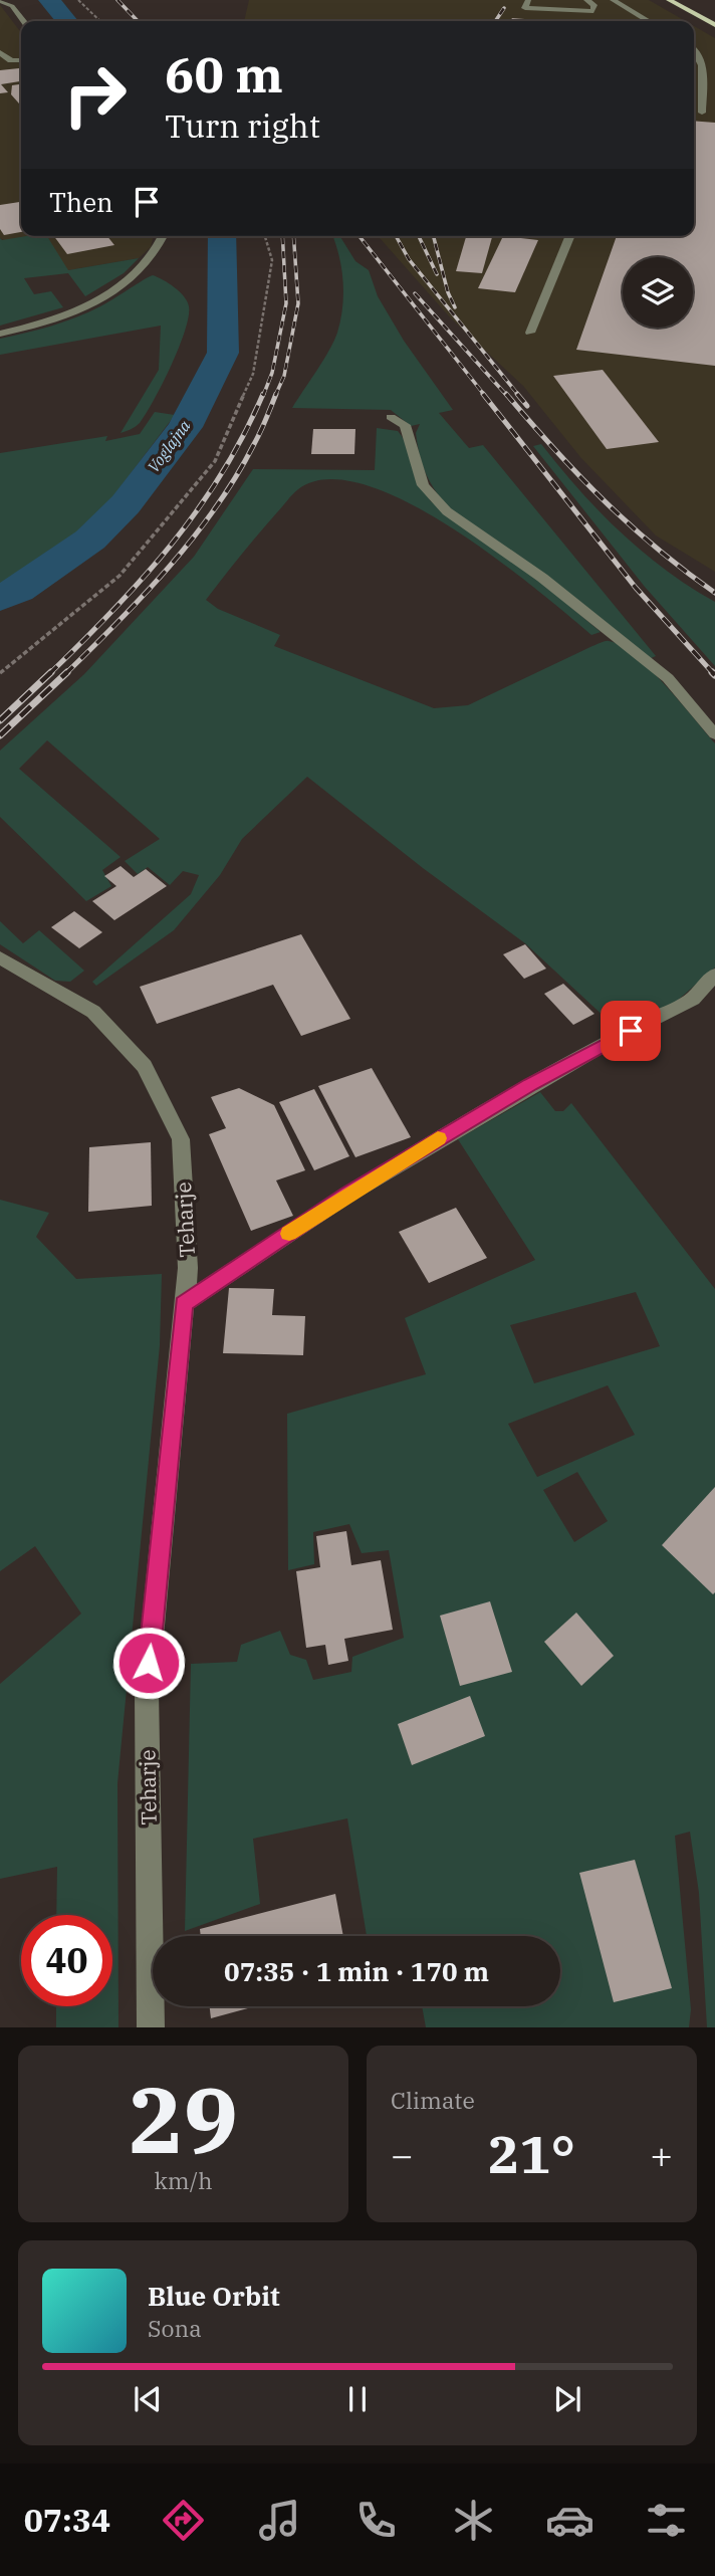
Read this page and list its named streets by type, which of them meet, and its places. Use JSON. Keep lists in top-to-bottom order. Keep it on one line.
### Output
{"streets":{"street":["Teharje"]},"water":["Voglajna"],"page":{"turn":["60 m","Turn right"],"then":"Then","limit":"40","trip":"07:35 · 1 min · 170 m","tile":[["29","km/h"],"Climate"],"heat":["−","21°","+"],"song":["Blue Orbit","Sona"],"tabs":"07:34"}}
